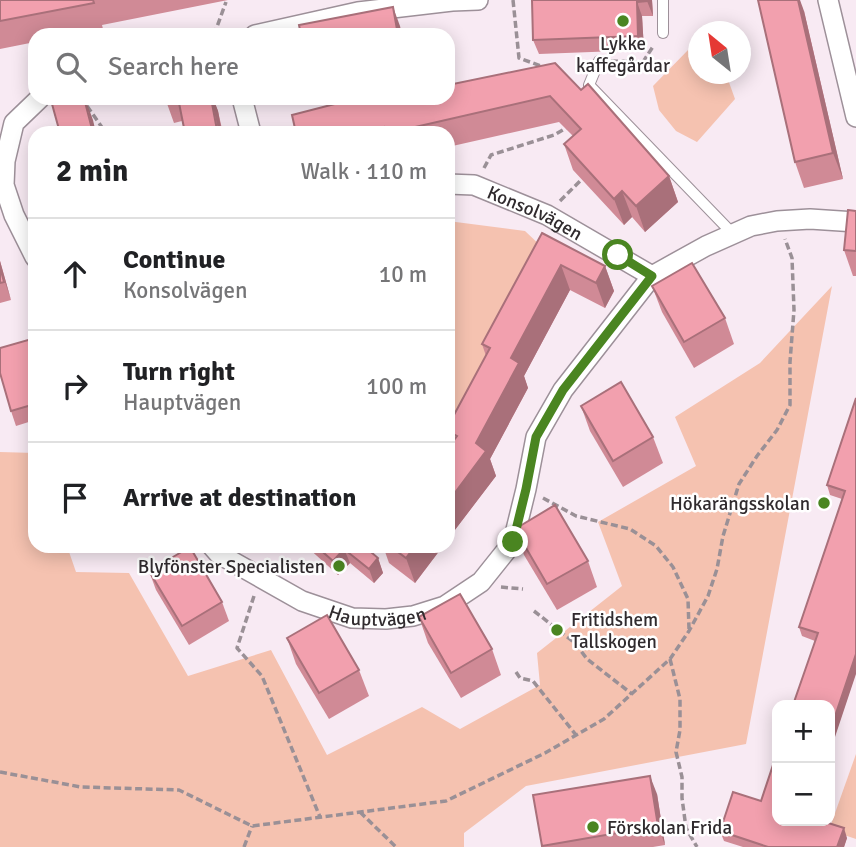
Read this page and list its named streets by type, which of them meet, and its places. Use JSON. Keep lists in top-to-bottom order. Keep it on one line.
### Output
{"streets":{"street":["Konsolvägen","Hauptvägen"]},"crossings":[["Konsolvägen","Hauptvägen"]],"places":["Lykke kaffegårdar","Hökarängsskolan","Blyfönster Specialisten","Fritidshem Tallskogen","Förskolan Frida"],"north":"top left","page":{"search":"Search here","heading":["2 min","Walk · 110 m"],"list":[["Continue","Konsolvägen","10 m"],["Turn right","Hauptvägen","100 m"],"Arrive at destination"],"map_buttons":["+","−"]}}
